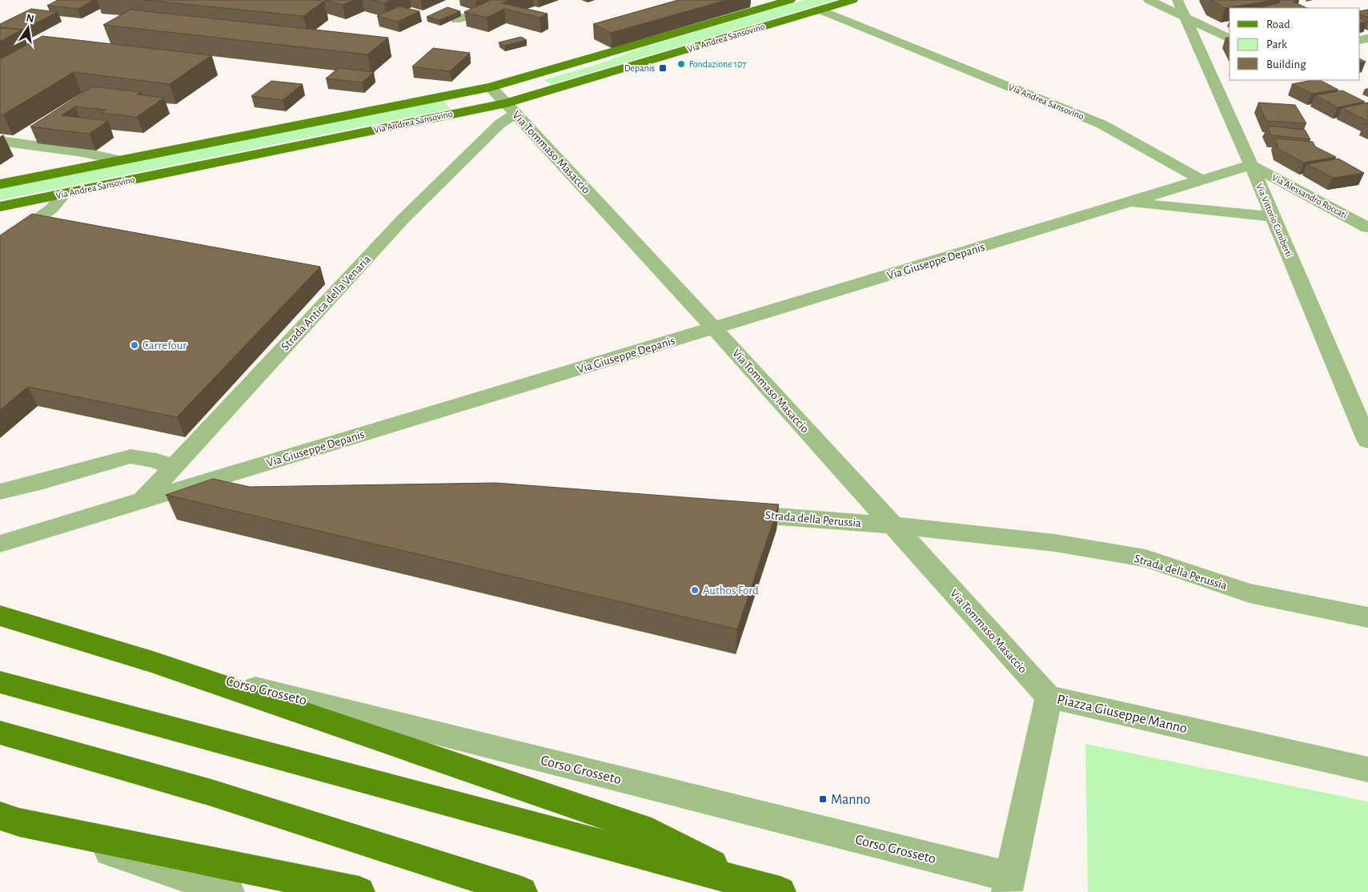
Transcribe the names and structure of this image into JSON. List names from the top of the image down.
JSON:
{
  "streets": {
    "main road": ["Via Andrea Sansovino", "Corso Grosseto"],
    "street": [
      "Via Tommaso Masaccio",
      "Via Alessandro Roccati",
      "Via Vittorio Cuniberti",
      "Via Giuseppe Depanis",
      "Strada Antica della Venaria",
      "Strada della Perussia",
      "Piazza Giuseppe Manno"
    ]
  },
  "crossings": [
    ["Via Andrea Sansovino", "Via Tommaso Masaccio"],
    ["Via Andrea Sansovino", "Via Giuseppe Depanis"],
    ["Via Andrea Sansovino", "Strada Antica della Venaria"],
    ["Via Tommaso Masaccio", "Via Giuseppe Depanis"],
    ["Via Tommaso Masaccio", "Strada Antica della Venaria"],
    ["Via Tommaso Masaccio", "Strada della Perussia"],
    ["Via Tommaso Masaccio", "Piazza Giuseppe Manno"],
    ["Via Alessandro Roccati", "Via Vittorio Cuniberti"],
    ["Via Alessandro Roccati", "Via Giuseppe Depanis"],
    ["Via Vittorio Cuniberti", "Via Giuseppe Depanis"],
    ["Via Giuseppe Depanis", "Strada Antica della Venaria"],
    ["Corso Grosseto", "Piazza Giuseppe Manno"]
  ],
  "places": {
    "other": ["Fondazione 107", "Carrefour", "Authos Ford"],
    "transit": ["Depanis", "Manno"]
  },
  "legend": ["Road", "Park", "Building"],
  "north": "top"
}
